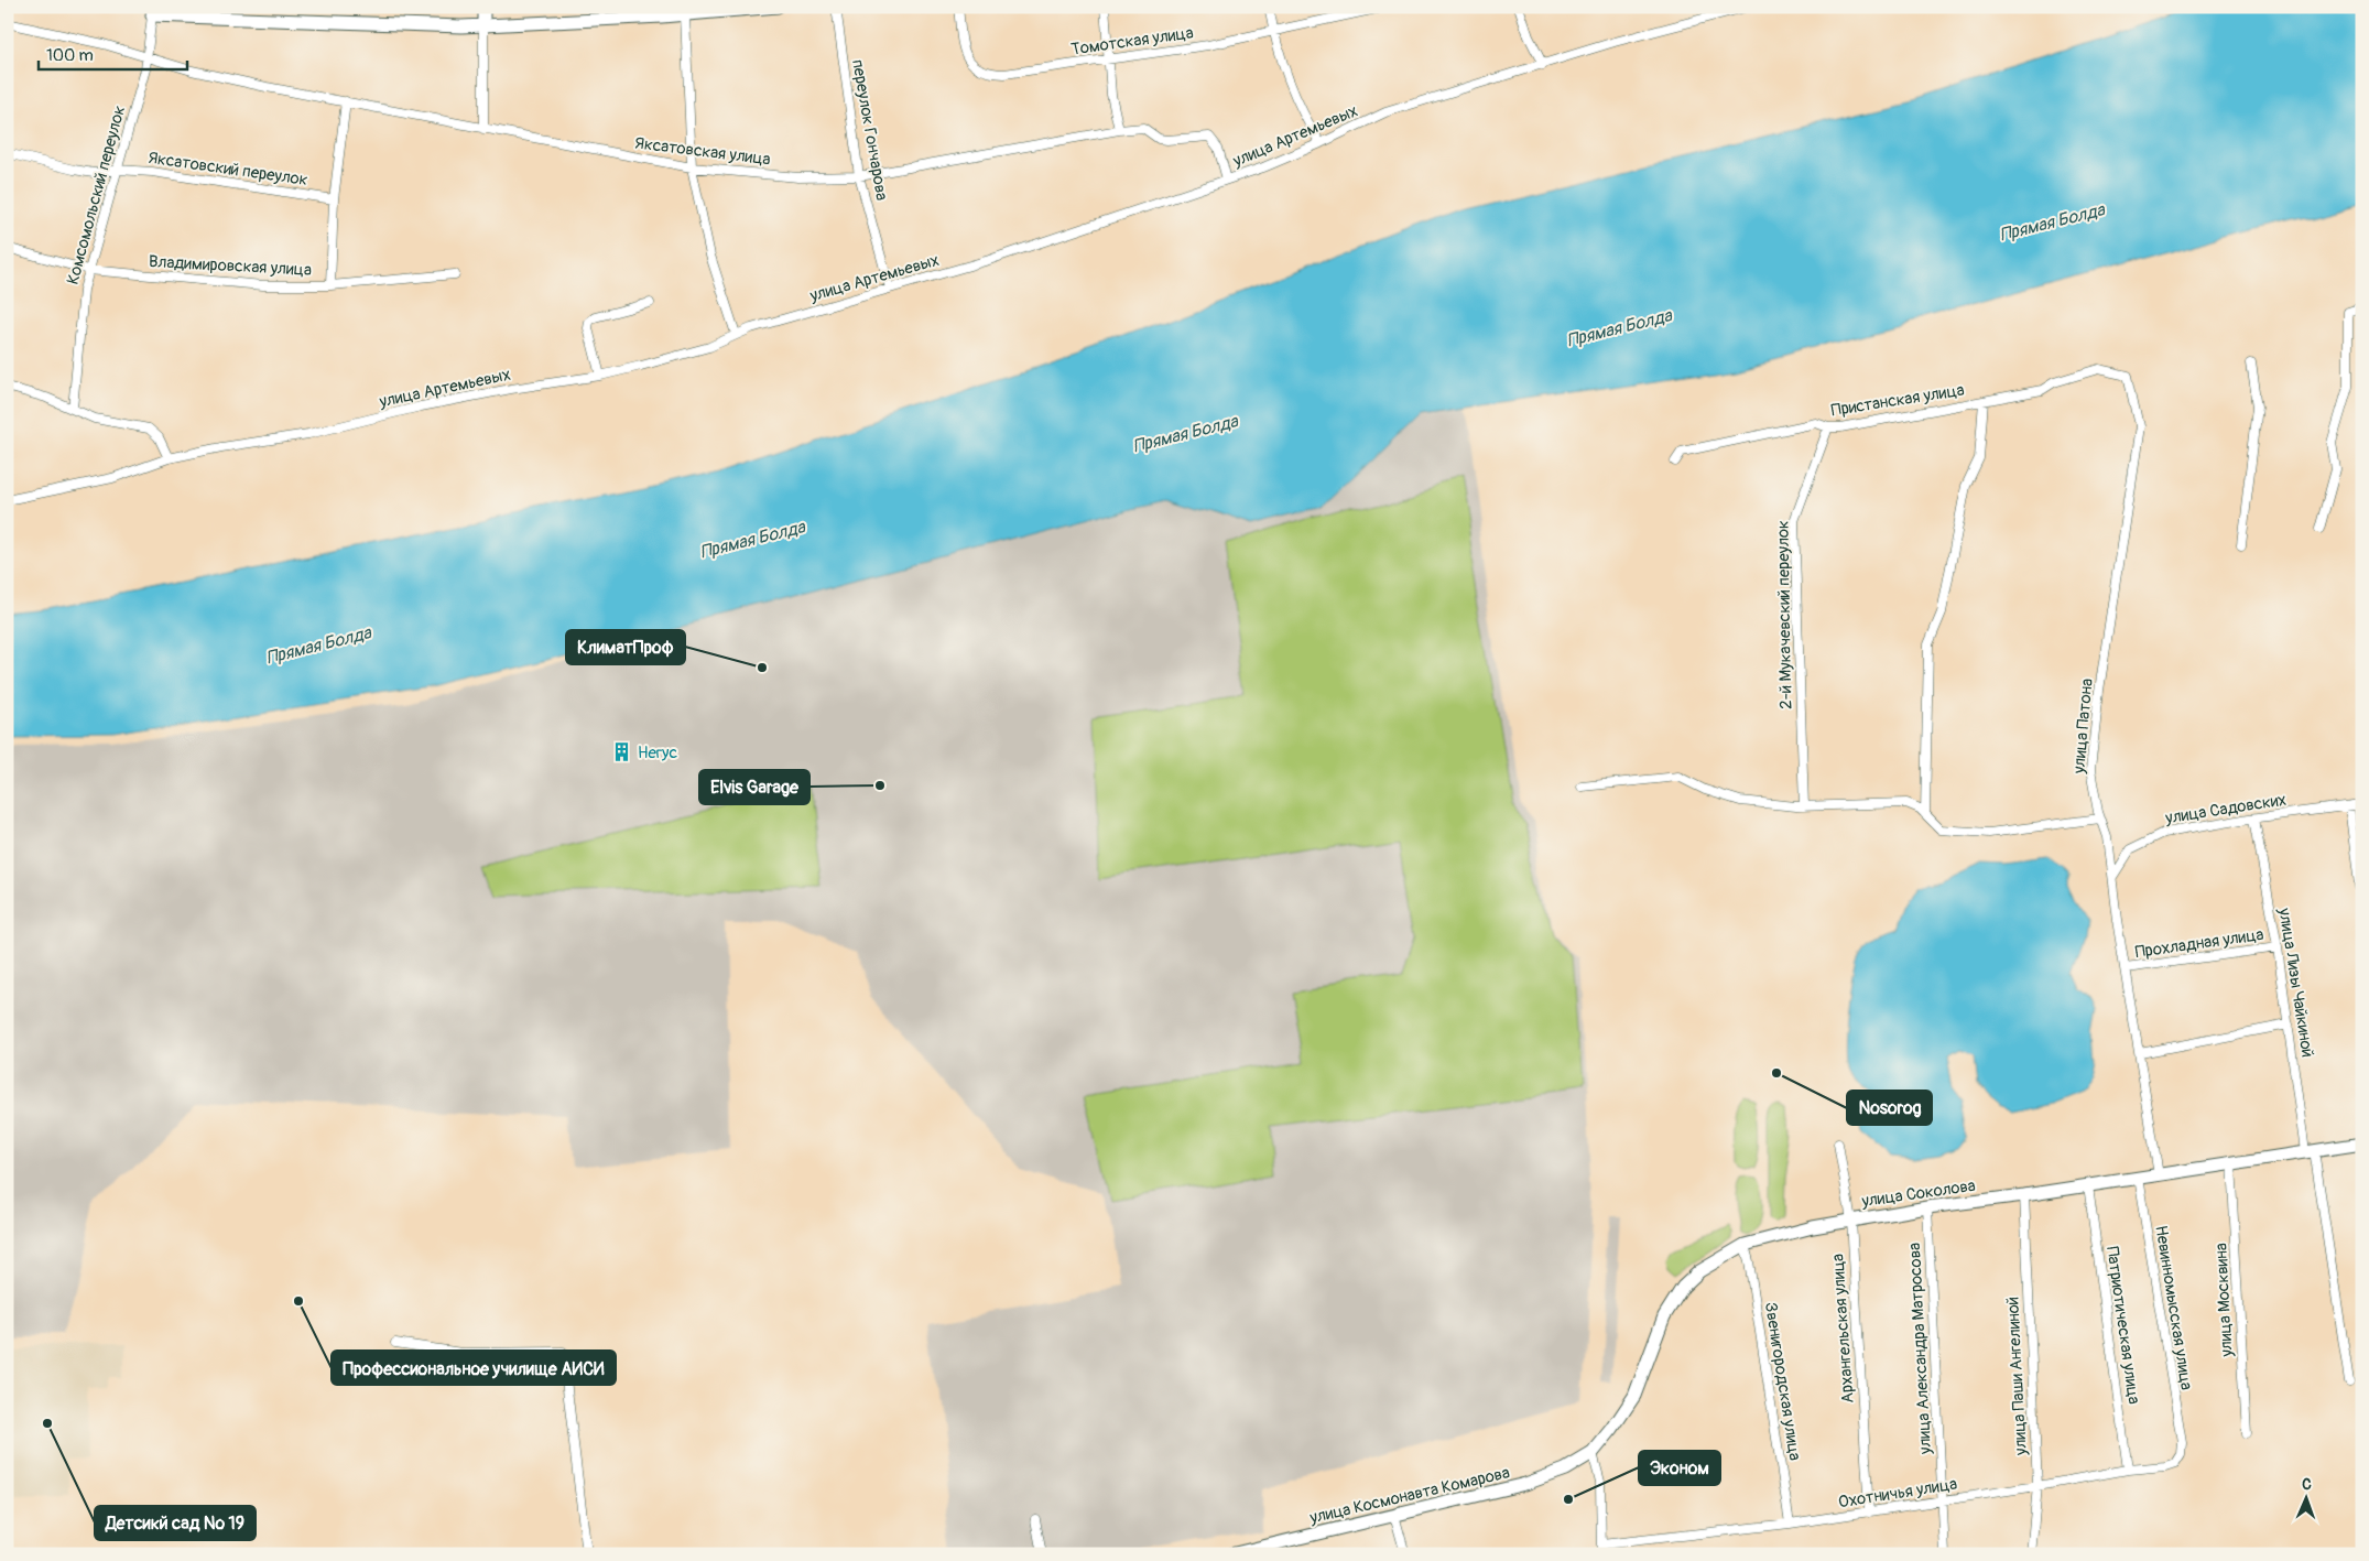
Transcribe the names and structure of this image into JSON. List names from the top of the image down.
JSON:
{
  "streets": {
    "main road": ["улица Соколова", "улица Космонавта Комарова"],
    "street": [
      "Томотская улица",
      "переулок Гончарова",
      "улица Артемьевых",
      "Яксатовская улица",
      "Яксатовский переулок",
      "Комсомольский переулок",
      "Владимировская улица",
      "Пристанская улица",
      "2-й Мукачевский переулок",
      "улица Патона",
      "улица Садовских",
      "Прохладная улица",
      "улица Лизы Чайкиной",
      "улица Москвина",
      "Невинномысская улица",
      "Патриотическая улица",
      "Архангельская улица",
      "улица Александра Матросова",
      "улица Паши Ангелиной",
      "Звенигородская улица",
      "Охотничья улица"
    ]
  },
  "crossings": [
    ["переулок Гончарова", "улица Артемьевых"],
    ["переулок Гончарова", "Яксатовская улица"],
    ["улица Артемьевых", "Яксатовская улица"],
    ["Яксатовская улица", "Комсомольский переулок"],
    ["Яксатовский переулок", "Комсомольский переулок"],
    ["Комсомольский переулок", "Владимировская улица"],
    ["Пристанская улица", "2-й Мукачевский переулок"],
    ["Пристанская улица", "улица Патона"],
    ["улица Патона", "улица Садовских"],
    ["улица Патона", "Прохладная улица"],
    ["улица Патона", "улица Соколова"],
    ["улица Садовских", "улица Лизы Чайкиной"],
    ["Прохладная улица", "улица Лизы Чайкиной"],
    ["улица Лизы Чайкиной", "улица Соколова"],
    ["улица Соколова", "улица Москвина"],
    ["улица Соколова", "Невинномысская улица"],
    ["улица Соколова", "Патриотическая улица"],
    ["улица Соколова", "Архангельская улица"],
    ["улица Соколова", "улица Александра Матросова"],
    ["улица Соколова", "улица Паши Ангелиной"],
    ["улица Соколова", "Звенигородская улица"],
    ["улица Соколова", "улица Космонавта Комарова"],
    ["Невинномысская улица", "Охотничья улица"],
    ["Патриотическая улица", "Охотничья улица"],
    ["Архангельская улица", "Охотничья улица"],
    ["улица Александра Матросова", "Охотничья улица"],
    ["улица Паши Ангелиной", "Охотничья улица"],
    ["Звенигородская улица", "Охотничья улица"]
  ],
  "water": ["Прямая Болда"],
  "places": {
    "other": [
      "КлиматПроф",
      "Elvis Garage",
      "Nosorog",
      "Профессиональное училище АИСИ",
      "Детсикй сад № 19",
      "Эконом"
    ],
    "building": ["Негус"]
  },
  "scale_bar": "100 m",
  "north": "top"
}
